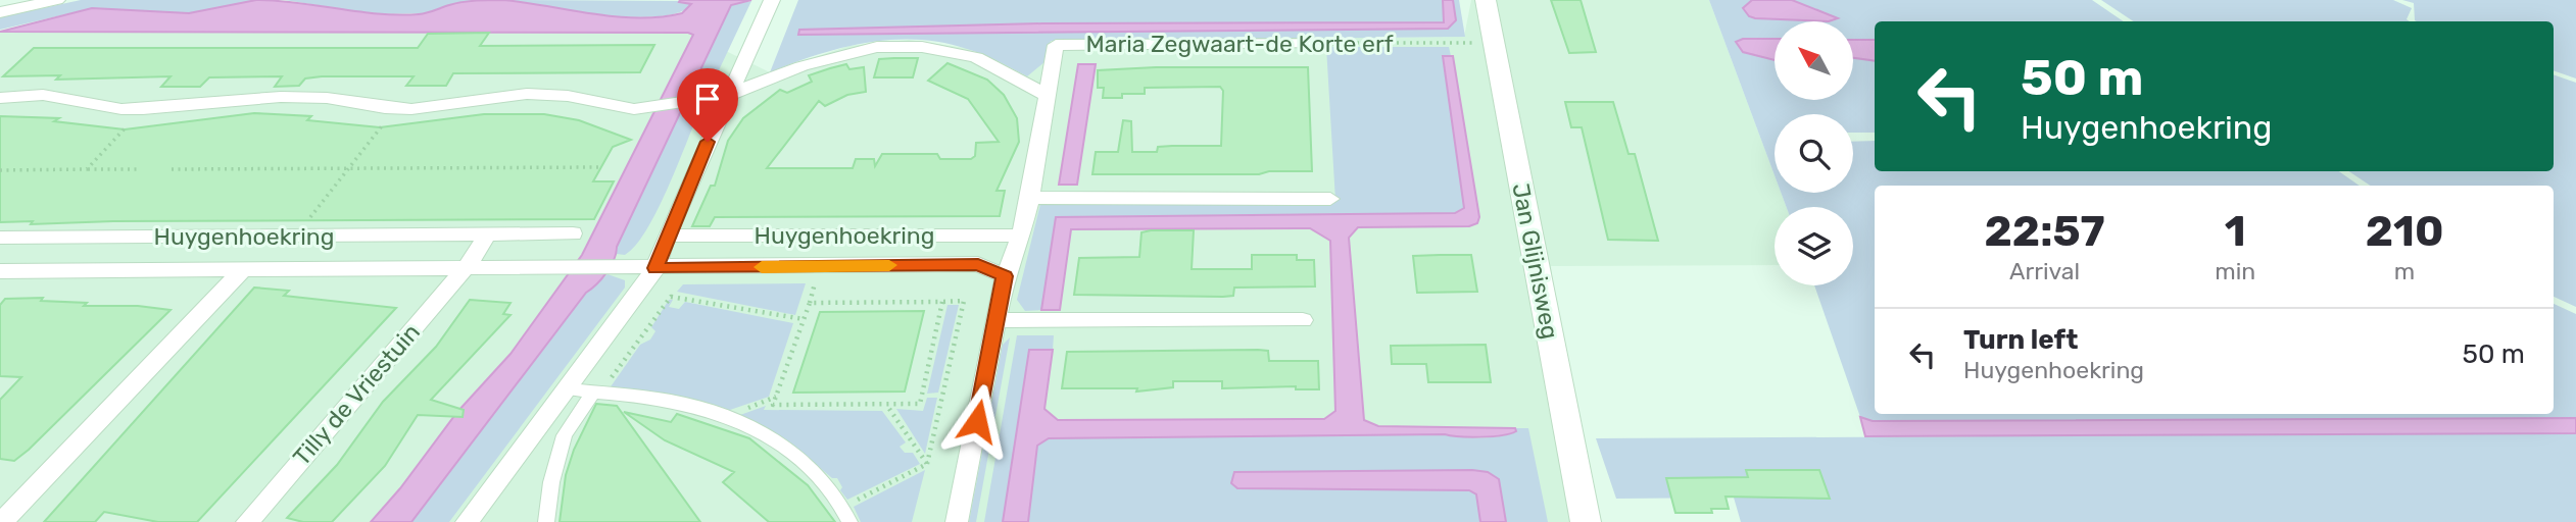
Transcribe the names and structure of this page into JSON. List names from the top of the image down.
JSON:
{
  "streets": {
    "street": [
      "Maria Zegwaart-de Korte erf",
      "Huygenhoekring",
      "Jan Glijnisweg",
      "Tilly de Vriestuin"
    ]
  },
  "crossings": [
    ["Huygenhoekring", "Tilly de Vriestuin"]
  ],
  "north": "top left",
  "page": {
    "turn": ["50 m", "Huygenhoekring"],
    "eta": [
      "22:57",
      "Arrival",
      "1",
      "min",
      "210",
      "m"
    ],
    "list": [
      {
        "name": "Turn left",
        "note": "Huygenhoekring",
        "value": "50 m"
      }
    ]
  }
}
